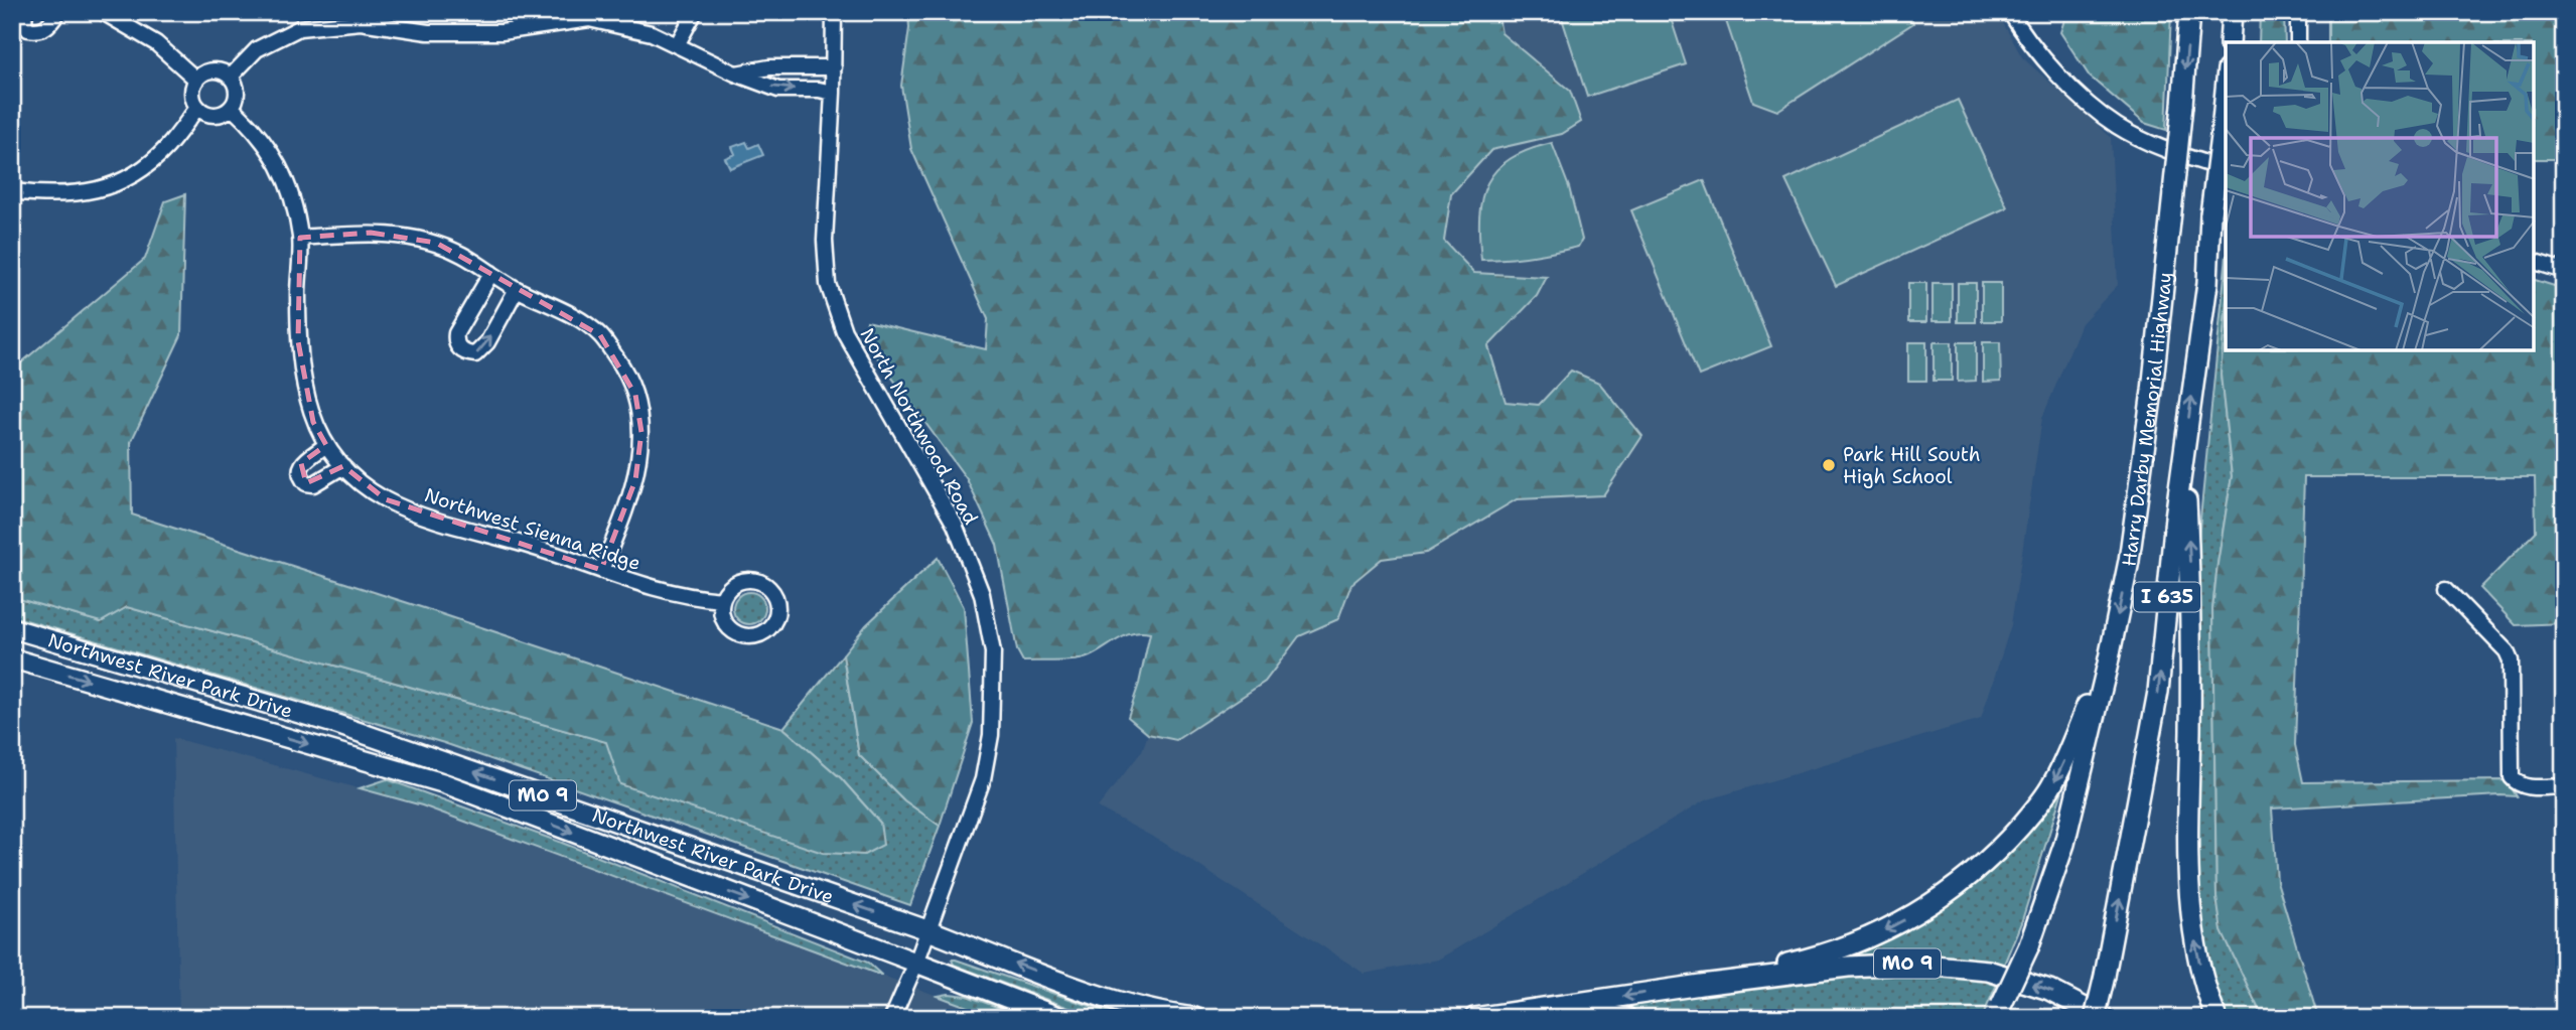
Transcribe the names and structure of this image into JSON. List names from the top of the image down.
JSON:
{
  "streets": {
    "highway": [
      "Harry Darby Memorial Highway",
      "I 635",
      "Northwest River Park Drive",
      "MO 9"
    ],
    "street": ["North Northwood Road", "Northwest Sienna Ridge"]
  },
  "crossings": [
    ["North Northwood Road", "Northwest River Park Drive"]
  ],
  "places": ["Park Hill South High School"]
}
